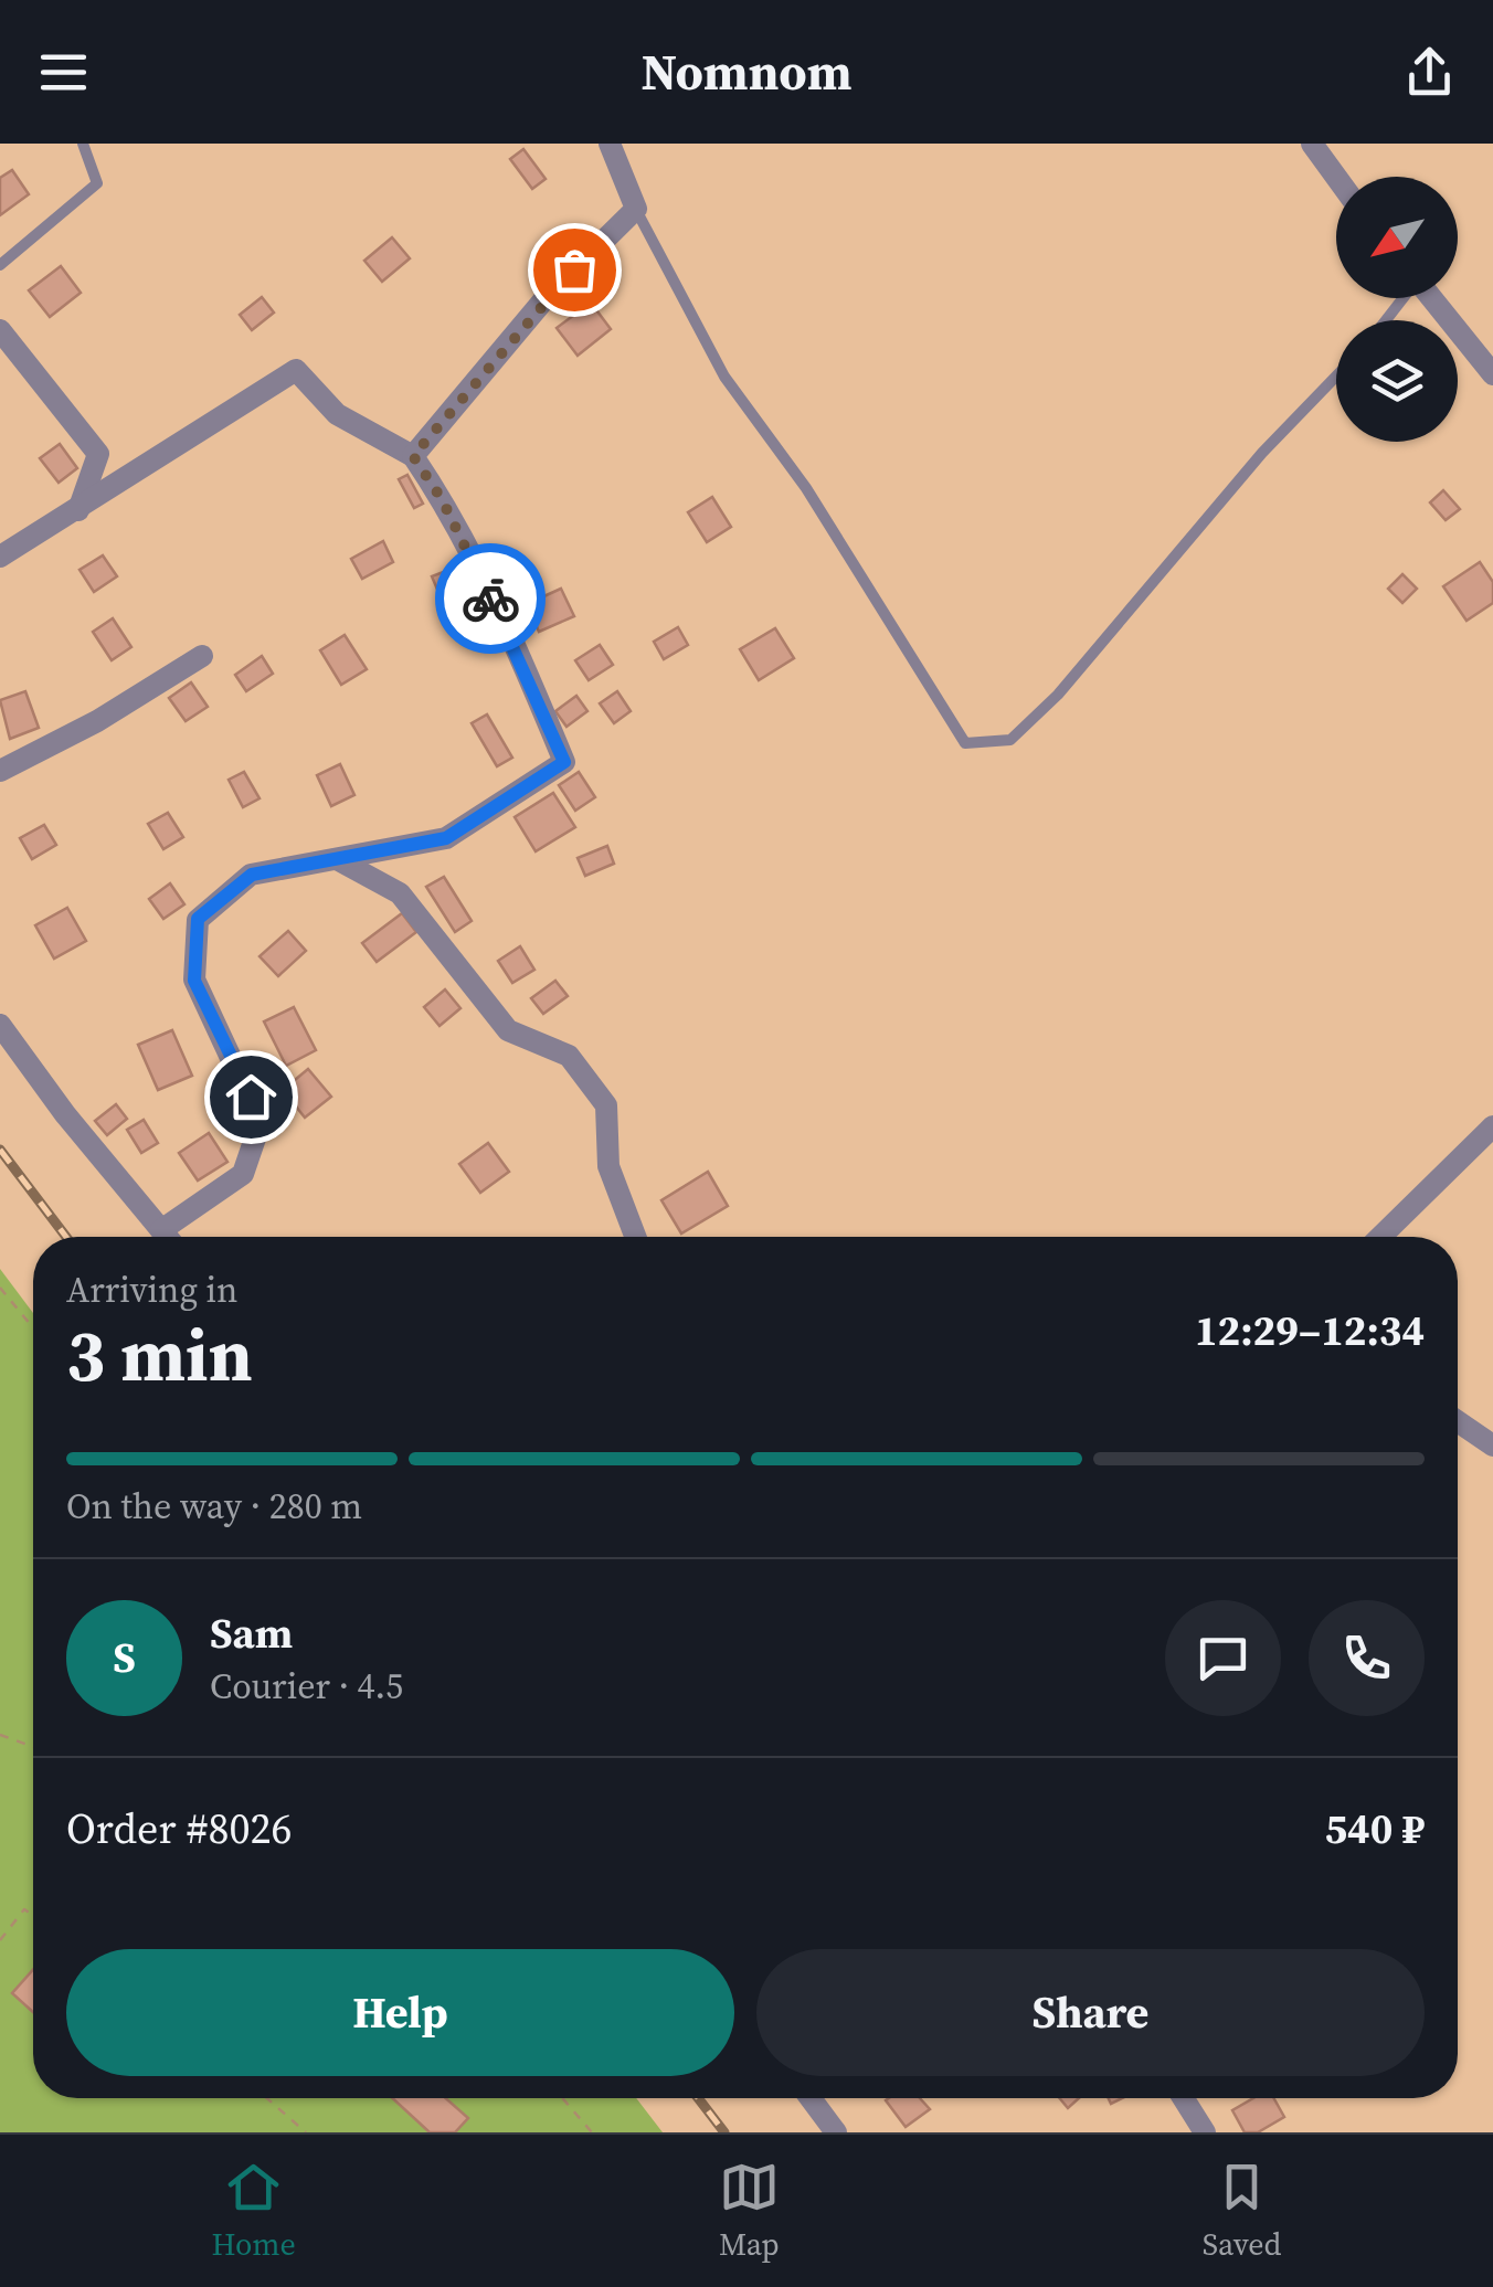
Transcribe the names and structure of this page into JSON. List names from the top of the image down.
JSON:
{
  "north": "bottom left",
  "page": {
    "header": "Nomnom",
    "heading": ["3 min", "Arriving in", "12:29–12:34"],
    "panel": [
      "Sam",
      "Courier · 4.5",
      "Order #8026",
      "540 ₽"
    ],
    "bar": "On the way · 280 m",
    "round": "S",
    "buttons": ["Help", "Share"],
    "tabs": ["Home", "Map", "Saved"]
  }
}
